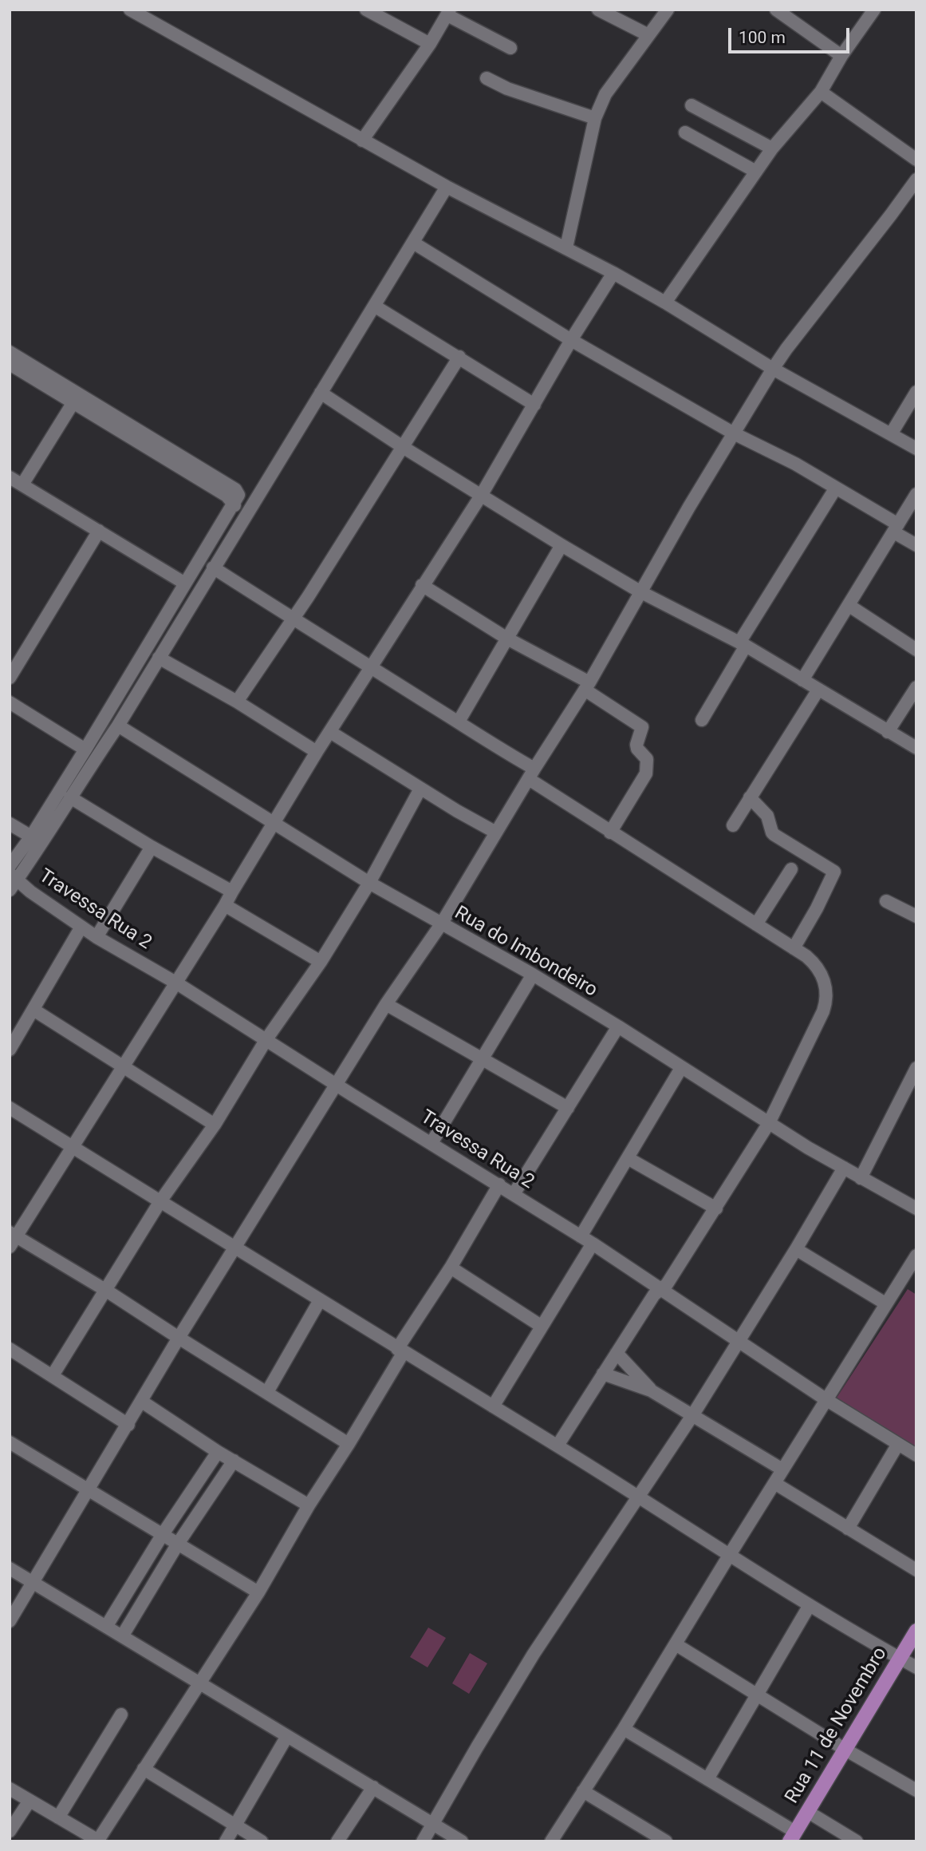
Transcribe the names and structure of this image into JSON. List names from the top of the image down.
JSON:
{
  "streets": {
    "main road": ["Rua 11 de Novembro"],
    "street": ["Travessa Rua 2", "Rua do Imbondeiro"]
  },
  "scale_bar": "100 m"
}
